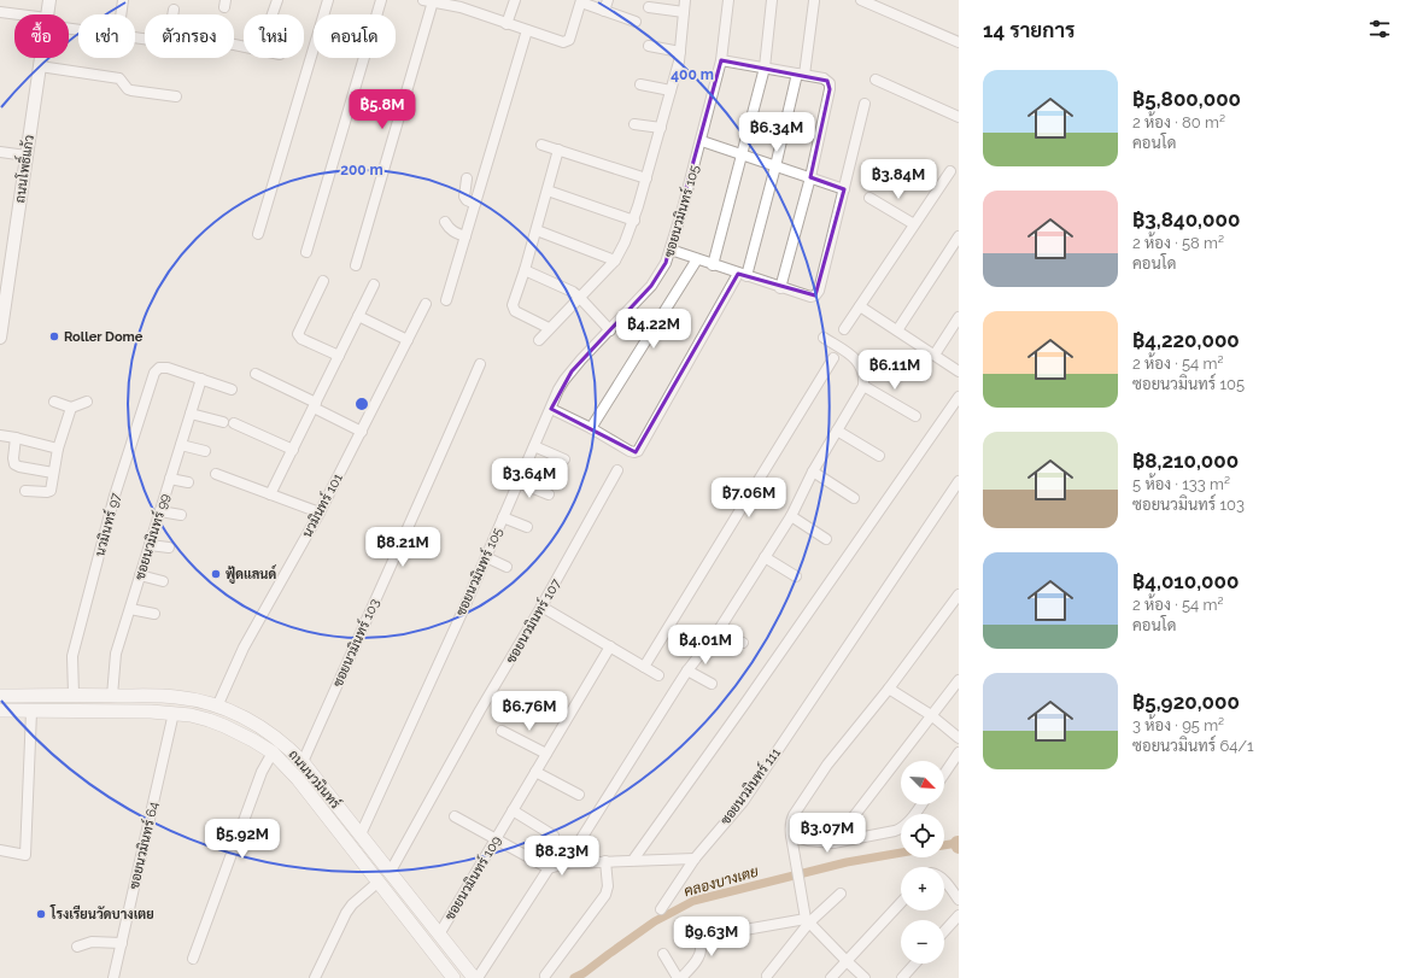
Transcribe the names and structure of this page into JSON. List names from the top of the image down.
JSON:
{
  "streets": {
    "main road": ["ถนนนวมินทร์"],
    "street": [
      "ถนนโพธิ์แก้ว",
      "ซอยนวมินทร์ 105",
      "นวมินทร์ 101",
      "นวมินทร์ 97",
      "ซอยนวมินทร์ 99",
      "ซอยนวมินทร์ 107",
      "ซอยนวมินทร์ 103",
      "ซอยนวมินทร์ 111",
      "ซอยนวมินทร์ 64",
      "ซอยนวมินทร์ 109"
    ]
  },
  "crossings": [
    ["ซอยนวมินทร์ 105", "ถนนนวมินทร์"],
    ["นวมินทร์ 101", "ถนนนวมินทร์"],
    ["นวมินทร์ 97", "ซอยนวมินทร์ 99"],
    ["นวมินทร์ 97", "ถนนนวมินทร์"],
    ["ซอยนวมินทร์ 99", "ถนนนวมินทร์"],
    ["ซอยนวมินทร์ 107", "ถนนนวมินทร์"],
    ["ซอยนวมินทร์ 103", "ถนนนวมินทร์"],
    ["ถนนนวมินทร์", "ซอยนวมินทร์ 64"],
    ["ถนนนวมินทร์", "ซอยนวมินทร์ 109"]
  ],
  "water": ["คลองบางเตย"],
  "places": ["Roller Dome", "ฟู้ดแลนด์", "โรงเรียนวัดบางเตย"],
  "north": "bottom right",
  "page": {
    "heading": "14 รายการ",
    "chip": [
      "ซื้อ",
      "เช่า",
      "ตัวกรอง",
      "ใหม่",
      "คอนโด"
    ],
    "list": [
      {
        "name": "฿5,800,000",
        "note": "2 ห้อง · 80 m² · คอนโด"
      },
      {
        "name": "฿3,840,000",
        "note": "2 ห้อง · 58 m² · คอนโด"
      },
      {
        "name": "฿4,220,000",
        "note": "2 ห้อง · 54 m² · ซอยนวมินทร์ 105"
      },
      {
        "name": "฿8,210,000",
        "note": "5 ห้อง · 133 m² · ซอยนวมินทร์ 103"
      },
      {
        "name": "฿4,010,000",
        "note": "2 ห้อง · 54 m² · คอนโด"
      },
      {
        "name": "฿5,920,000",
        "note": "3 ห้อง · 95 m² · ซอยนวมินทร์ 64/1"
      }
    ],
    "price": [
      "฿5.8M",
      "฿6.34M",
      "฿3.84M",
      "฿4.22M",
      "฿6.11M",
      "฿3.64M",
      "฿7.06M",
      "฿8.21M",
      "฿4.01M",
      "฿6.76M",
      "฿3.07M",
      "฿5.92M",
      "฿8.23M",
      "฿9.63M"
    ],
    "map_buttons": ["+", "−"]
  },
  "rings": ["400 m", "200 m"]
}
